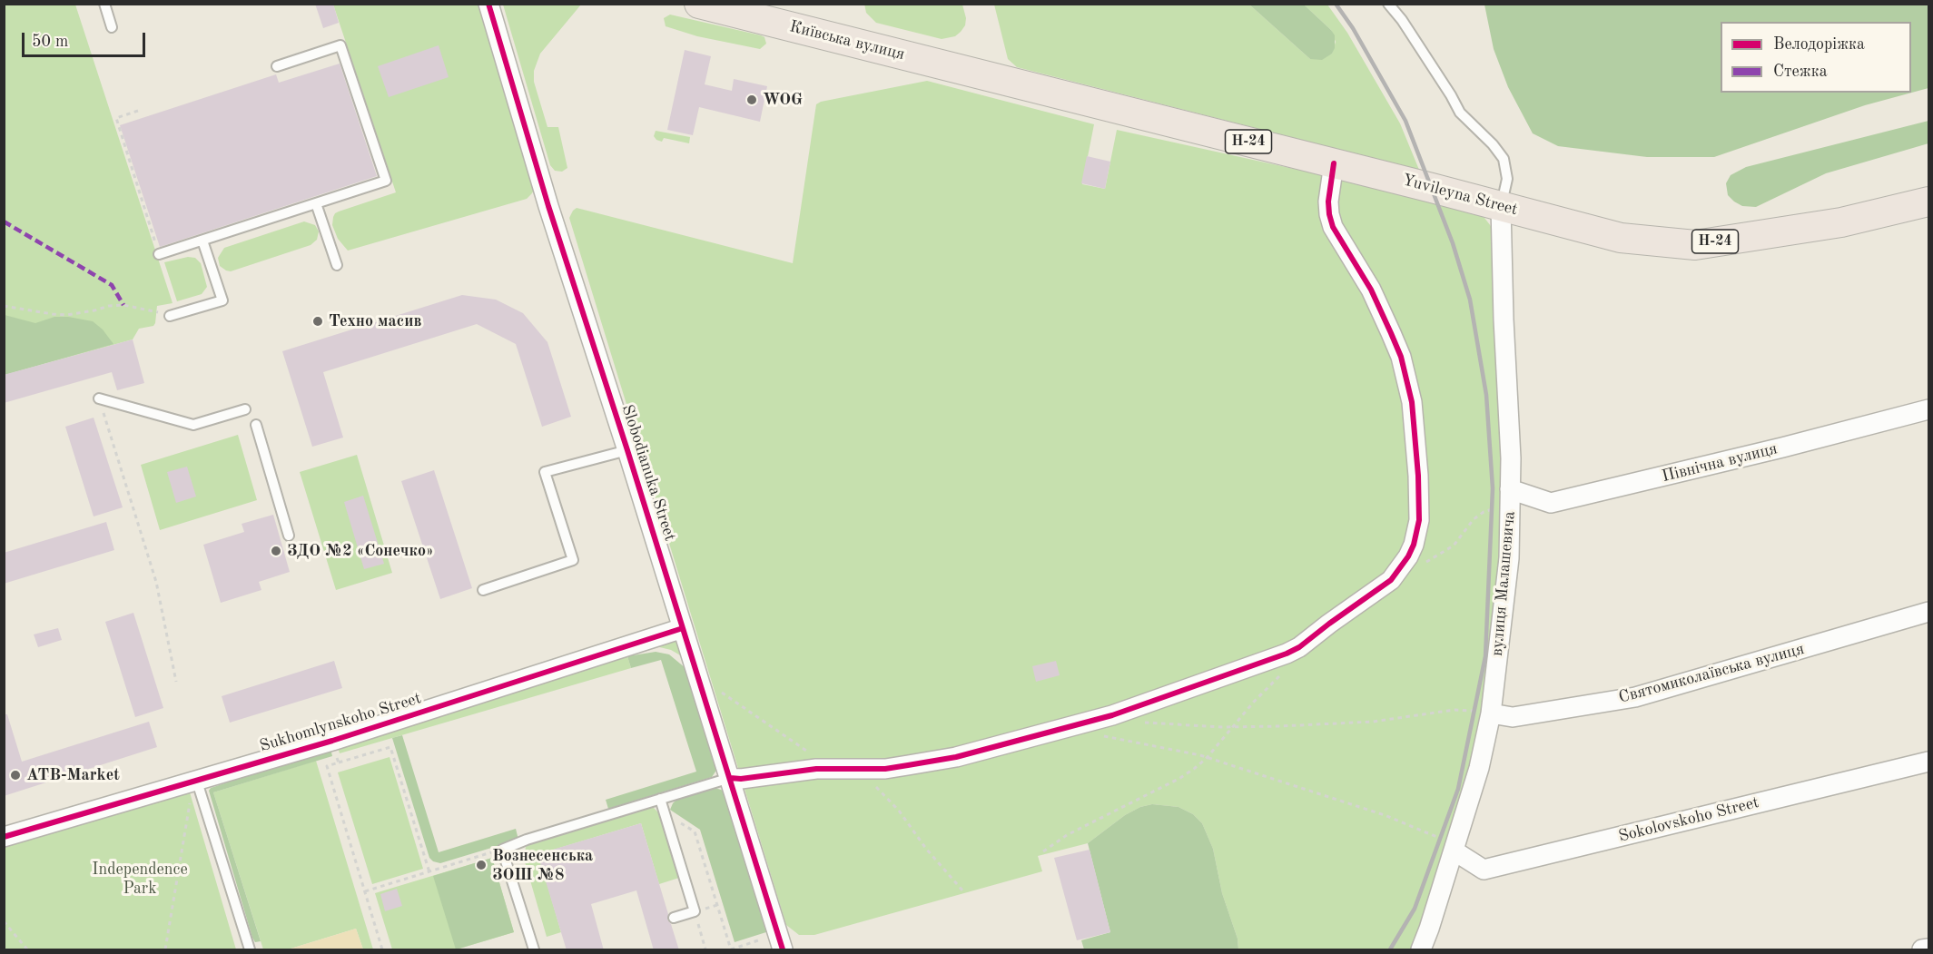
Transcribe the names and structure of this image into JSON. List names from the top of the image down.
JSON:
{
  "streets": {
    "main road": ["Київська вулиця", "Н-24", "Yuvileyna Street"],
    "street": [
      "Північна вулиця",
      "Slobodianuka Street",
      "вулиця Малашевича",
      "Святомиколаївська вулиця",
      "Sukhomlynskoho Street",
      "Sokolovskoho Street"
    ]
  },
  "crossings": [
    ["Київська вулиця", "Yuvileyna Street"],
    ["Yuvileyna Street", "вулиця Малашевича"],
    ["Північна вулиця", "вулиця Малашевича"],
    ["Slobodianuka Street", "Sukhomlynskoho Street"],
    ["вулиця Малашевича", "Святомиколаївська вулиця"],
    ["вулиця Малашевича", "Sokolovskoho Street"]
  ],
  "parks": ["Independence Park"],
  "places": [
    "WOG",
    "Техно масив",
    "ЗДО №2 «Сонечко»",
    "ATB-Market",
    "Вознесенська ЗОШ №8"
  ],
  "legend": ["Велодоріжка", "Стежка"],
  "scale_bar": "50 m"
}
